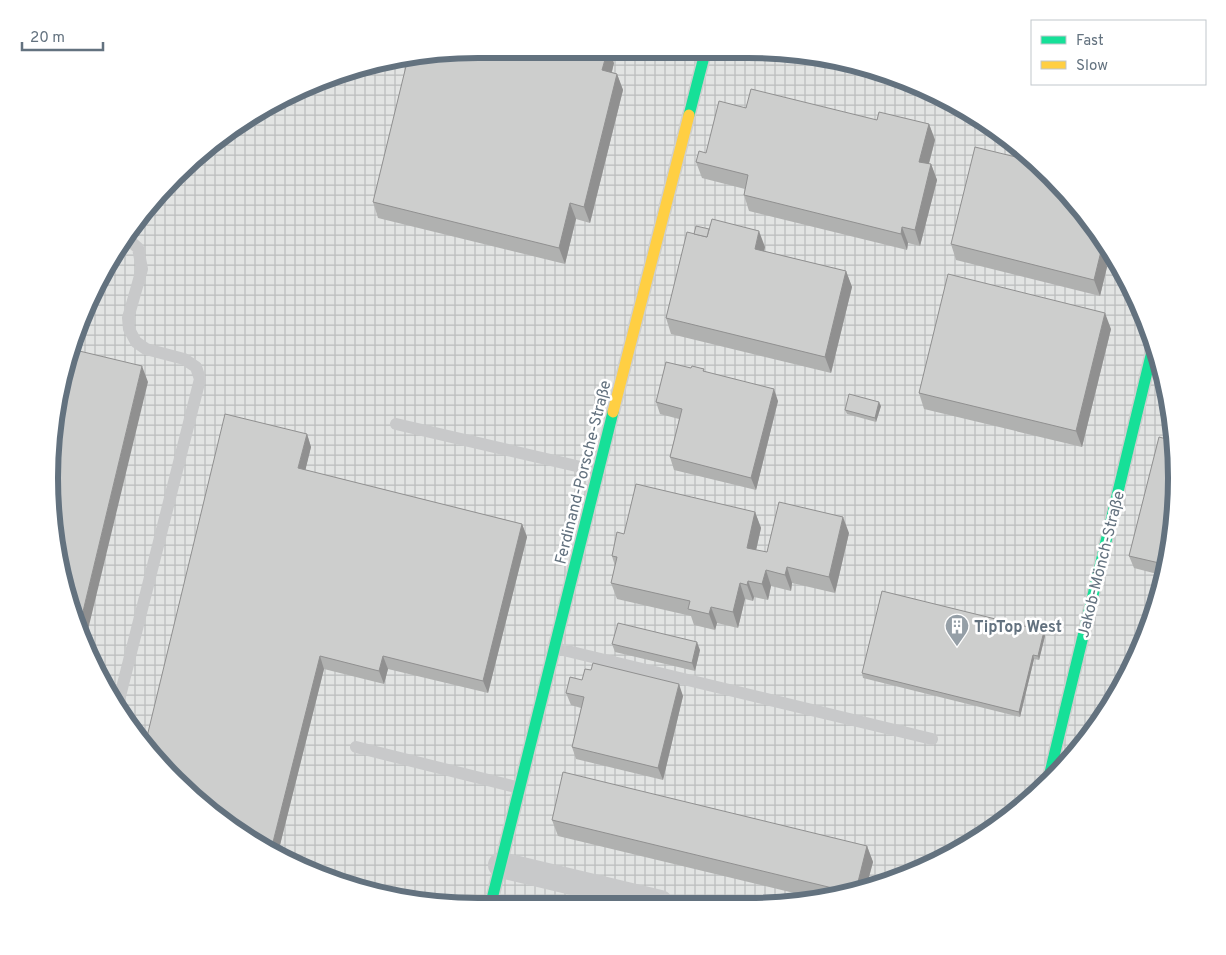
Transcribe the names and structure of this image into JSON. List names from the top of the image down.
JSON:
{
  "streets": {
    "street": ["Ferdinand-Porsche-Straße", "Jakob-Mönch-Straße"]
  },
  "places": {
    "building": ["TipTop West"]
  },
  "legend": ["Fast", "Slow"],
  "scale_bar": "20 m"
}
